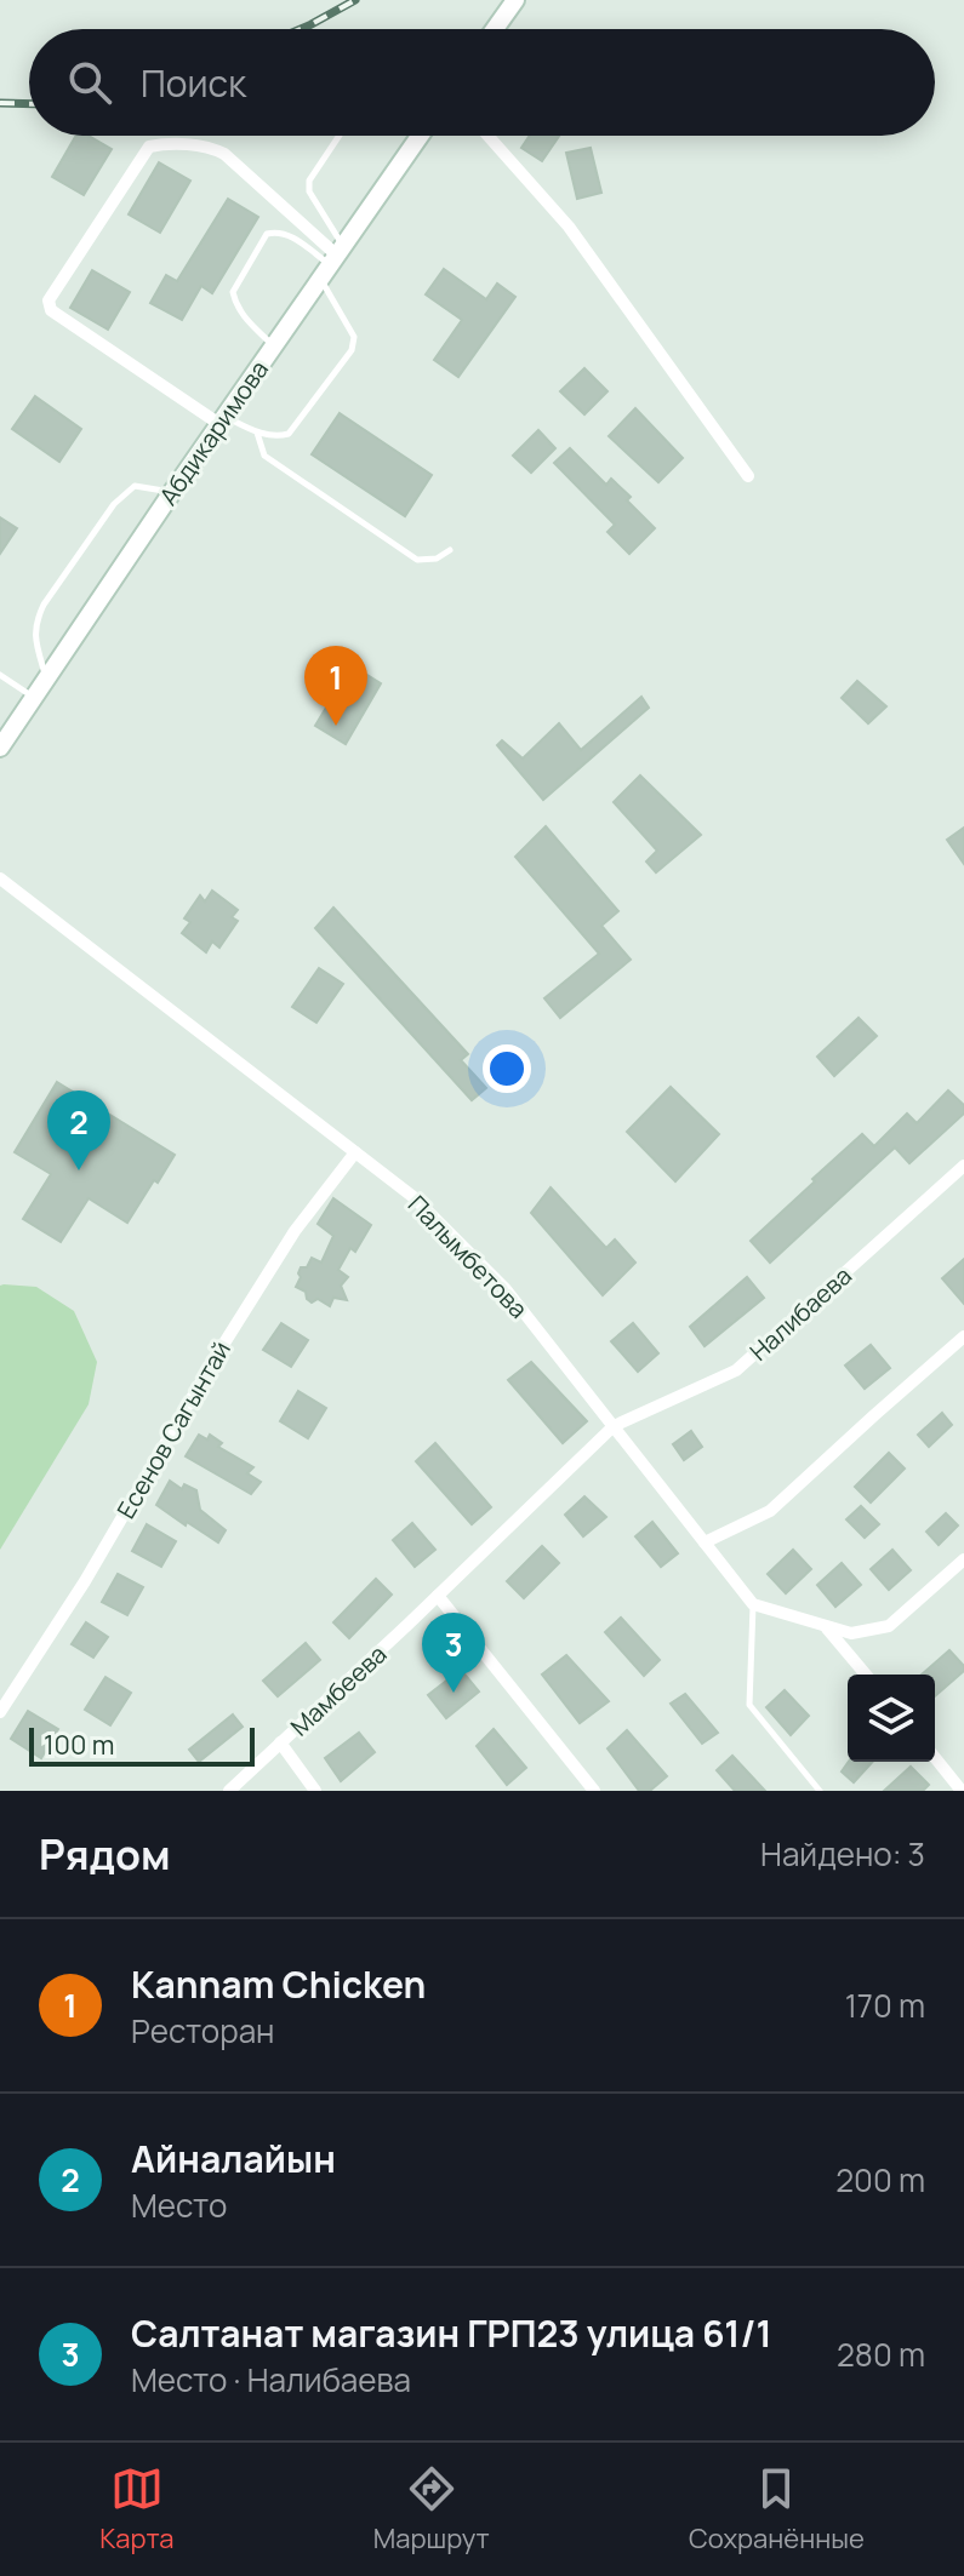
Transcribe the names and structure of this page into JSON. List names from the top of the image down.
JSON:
{
  "streets": {
    "main road": ["Абдикаримова"],
    "street": [
      "Палымбетова",
      "Налибаева",
      "Есенов Сагынтай",
      "Мамбеева"
    ]
  },
  "crossings": [
    ["Палымбетова", "Налибаева"],
    ["Палымбетова", "Есенов Сагынтай"],
    ["Палымбетова", "Мамбеева"],
    ["Налибаева", "Мамбеева"]
  ],
  "scale_bar": "100 m",
  "page": {
    "search": "Поиск",
    "pins": ["1", "2", "3"],
    "scale": "100 m",
    "heading": ["Рядом", "Найдено: 3"],
    "list": [
      {
        "mark": "1",
        "name": "Kannam Chicken",
        "note": "Ресторан",
        "value": "170 m"
      },
      {
        "mark": "2",
        "name": "Айналайын",
        "note": "Место",
        "value": "200 m"
      },
      {
        "mark": "3",
        "name": "Салтанат магазин ГРП23 улица 61/1",
        "note": "Место · Налибаева",
        "value": "280 m"
      }
    ],
    "nav": ["Карта", "Маршрут", "Сохранённые"]
  }
}
